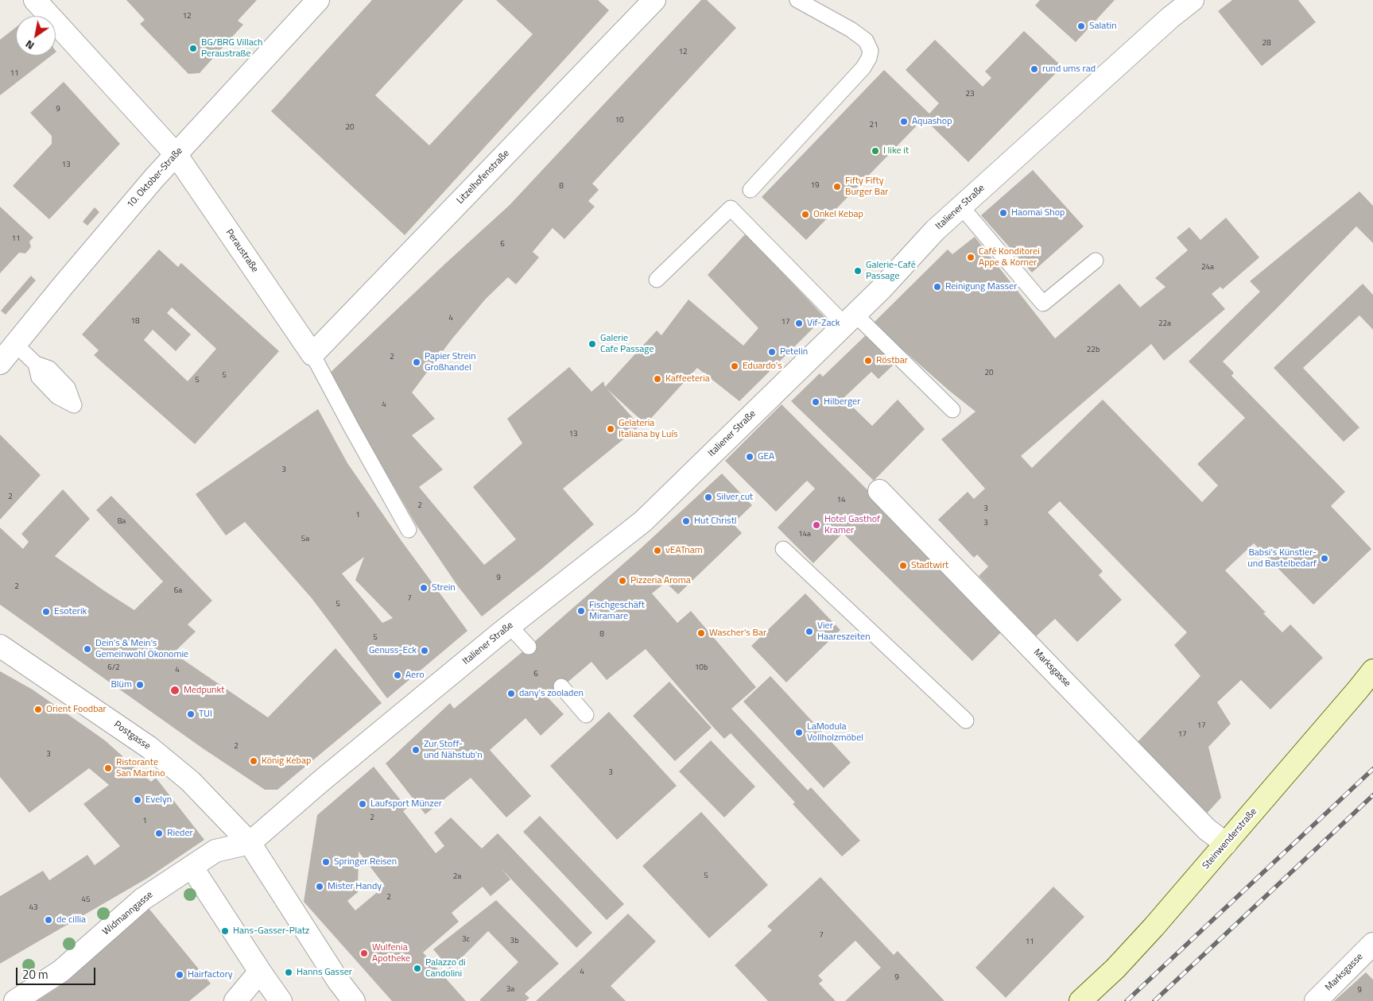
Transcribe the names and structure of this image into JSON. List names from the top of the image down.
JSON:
{
  "streets": {
    "main road": ["Steinwenderstraße"],
    "street": [
      "Litzelhofenstraße",
      "10. Oktober-Straße",
      "Italiener Straße",
      "Peraustraße",
      "Marksgasse",
      "Postgasse",
      "Widmanngasse"
    ]
  },
  "crossings": [
    ["Litzelhofenstraße", "Peraustraße"],
    ["10. Oktober-Straße", "Peraustraße"],
    ["Italiener Straße", "Postgasse"],
    ["Italiener Straße", "Widmanngasse"],
    ["Marksgasse", "Steinwenderstraße"],
    ["Postgasse", "Widmanngasse"]
  ],
  "places": [
    "Salatin",
    "BG/BRG Villach Peraustraße",
    "rund ums rad",
    "Aquashop",
    "I like it",
    "Fifty Fifty Burger Bar",
    "Haomai Shop",
    "Onkel Kebap",
    "Café Konditorei Appe & Korner",
    "Galerie-Café Passage",
    "Reinigung Masser",
    "Vif-Zack",
    "Galerie Cafe Passage",
    "Petelin",
    "Röstbar",
    "Papier Strein Großhandel",
    "Eduardo's",
    "Kaffeeteria",
    "Hilberger",
    "Gelateria Italiana by Luís",
    "GEA",
    "Silver cut",
    "Hut Christl",
    "Hotel Gasthof Kramer",
    "vEATnam",
    "Babsi's Künstler- und Bastelbedarf",
    "Stadtwirt",
    "Pizzeria Aroma",
    "Strein",
    "Fischgeschäft Miramare",
    "Esoterik",
    "Vier Haareszeiten",
    "Wascher's Bar",
    "Dein‘s & Mein‘s Gemeinwohl Ökonomie",
    "Genuss-Eck",
    "Aero",
    "Blüm",
    "Medpunkt",
    "dany's zooladen",
    "Orient Foodbar",
    "TUI",
    "LaModula Vollholzmöbel",
    "Zur Stoff- und Nähstub'n",
    "König Kebap",
    "Ristorante San Martino",
    "Evelyn",
    "Laufsport Münzer",
    "Rieder",
    "Springer Reisen",
    "Mister Handy",
    "de cillia",
    "Hans-Gasser-Platz",
    "Wulfenia Apotheke",
    "Palazzo di Candolini",
    "Hanns Gasser",
    "Hairfactory"
  ],
  "house_numbers": [
    "12",
    "28",
    "12",
    "11",
    "23",
    "9",
    "10",
    "21",
    "20",
    "13",
    "19",
    "8",
    "11",
    "6",
    "24a",
    "4",
    "18",
    "17",
    "22a",
    "22b",
    "2",
    "20",
    "5",
    "5",
    "4",
    "13",
    "3",
    "2",
    "14",
    "2",
    "3",
    "1",
    "8a",
    "3",
    "14a",
    "5a",
    "9",
    "2",
    "6a",
    "7",
    "5",
    "8",
    "5",
    "6/2",
    "10b",
    "4",
    "6",
    "17",
    "17",
    "2",
    "3",
    "3",
    "2",
    "1",
    "5",
    "2a",
    "2",
    "45",
    "43",
    "7",
    "3c",
    "3b",
    "11",
    "4",
    "9",
    "3a",
    "9"
  ],
  "scale_bar": "20 m",
  "north": "bottom left"
}
